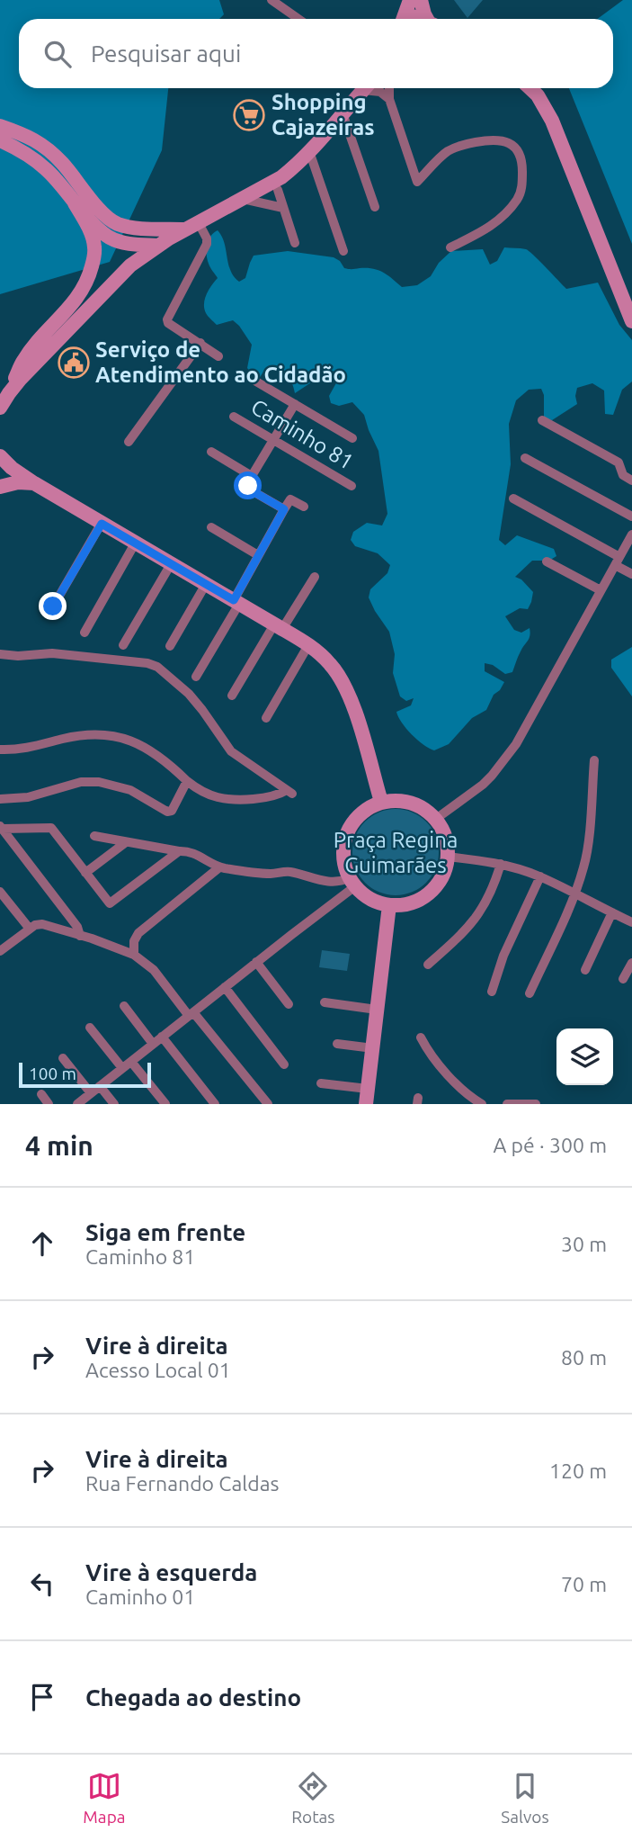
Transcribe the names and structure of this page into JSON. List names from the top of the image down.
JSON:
{
  "streets": {
    "street": ["Caminho 81"]
  },
  "parks": ["Praça Regina Guimarães"],
  "places": {
    "supermarket": ["Shopping Cajazeiras"],
    "public building": ["Serviço de Atendimento ao Cidadão"]
  },
  "scale_bar": "100 m",
  "page": {
    "search": "Pesquisar aqui",
    "scale": "100 m",
    "heading": ["4 min", "A pé · 300 m"],
    "list": [
      ["Siga em frente", "Caminho 81", "30 m"],
      ["Vire à direita", "Acesso Local 01", "80 m"],
      ["Vire à direita", "Rua Fernando Caldas", "120 m"],
      ["Vire à esquerda", "Caminho 01", "70 m"],
      "Chegada ao destino"
    ],
    "nav": ["Mapa", "Rotas", "Salvos"]
  }
}
